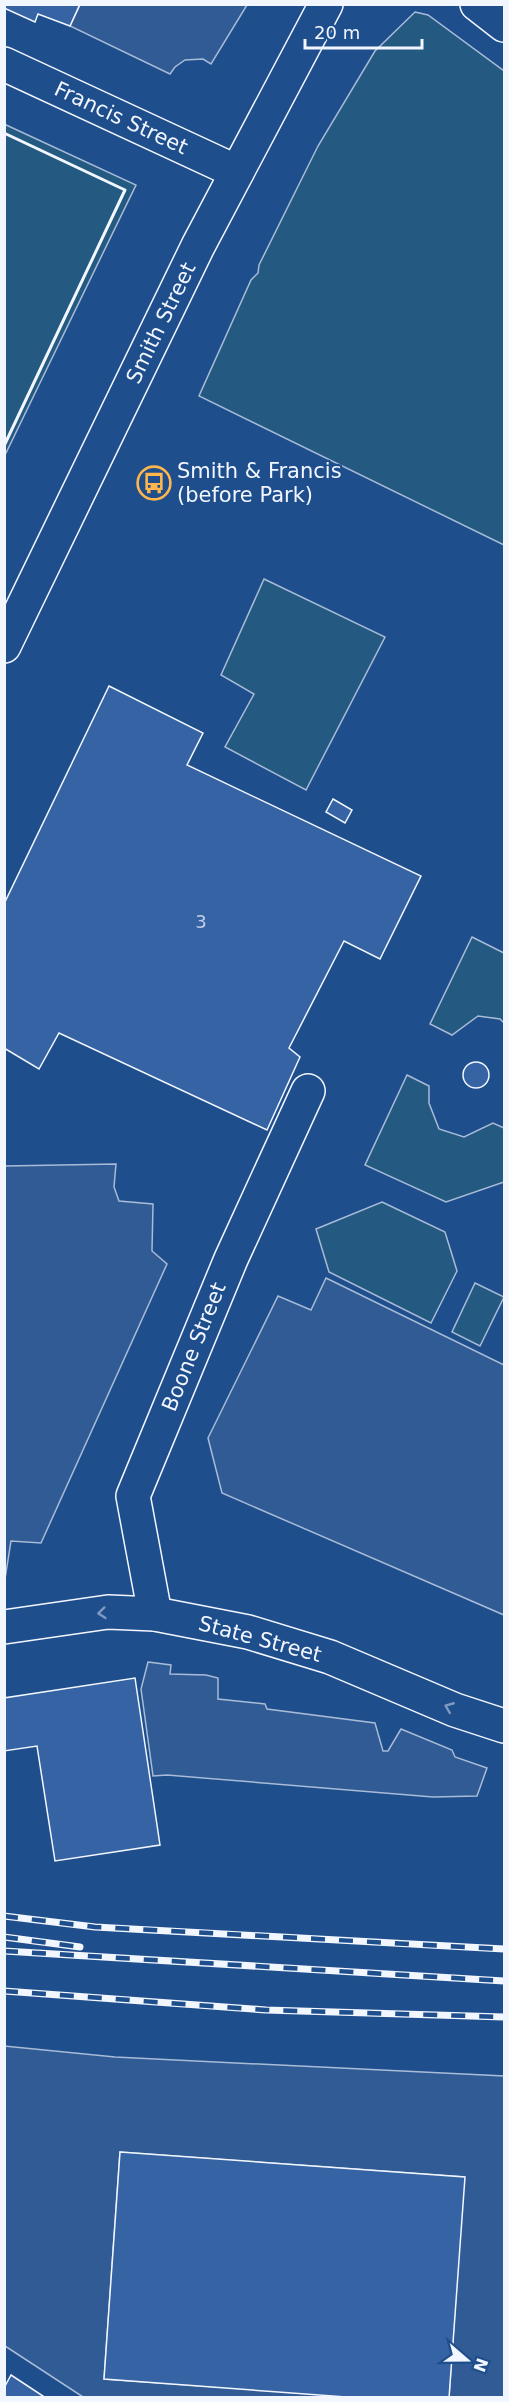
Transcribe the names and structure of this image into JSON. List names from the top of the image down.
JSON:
{
  "streets": {
    "street": [
      "Francis Street",
      "Smith Street",
      "Boone Street",
      "State Street"
    ]
  },
  "crossings": [
    ["Francis Street", "Smith Street"],
    ["Boone Street", "State Street"]
  ],
  "one_way": ["State Street"],
  "places": {
    "bus stop": ["Smith & Francis (before Park)"]
  },
  "house_numbers": ["3"],
  "scale_bar": "20 m",
  "north": "right"
}
